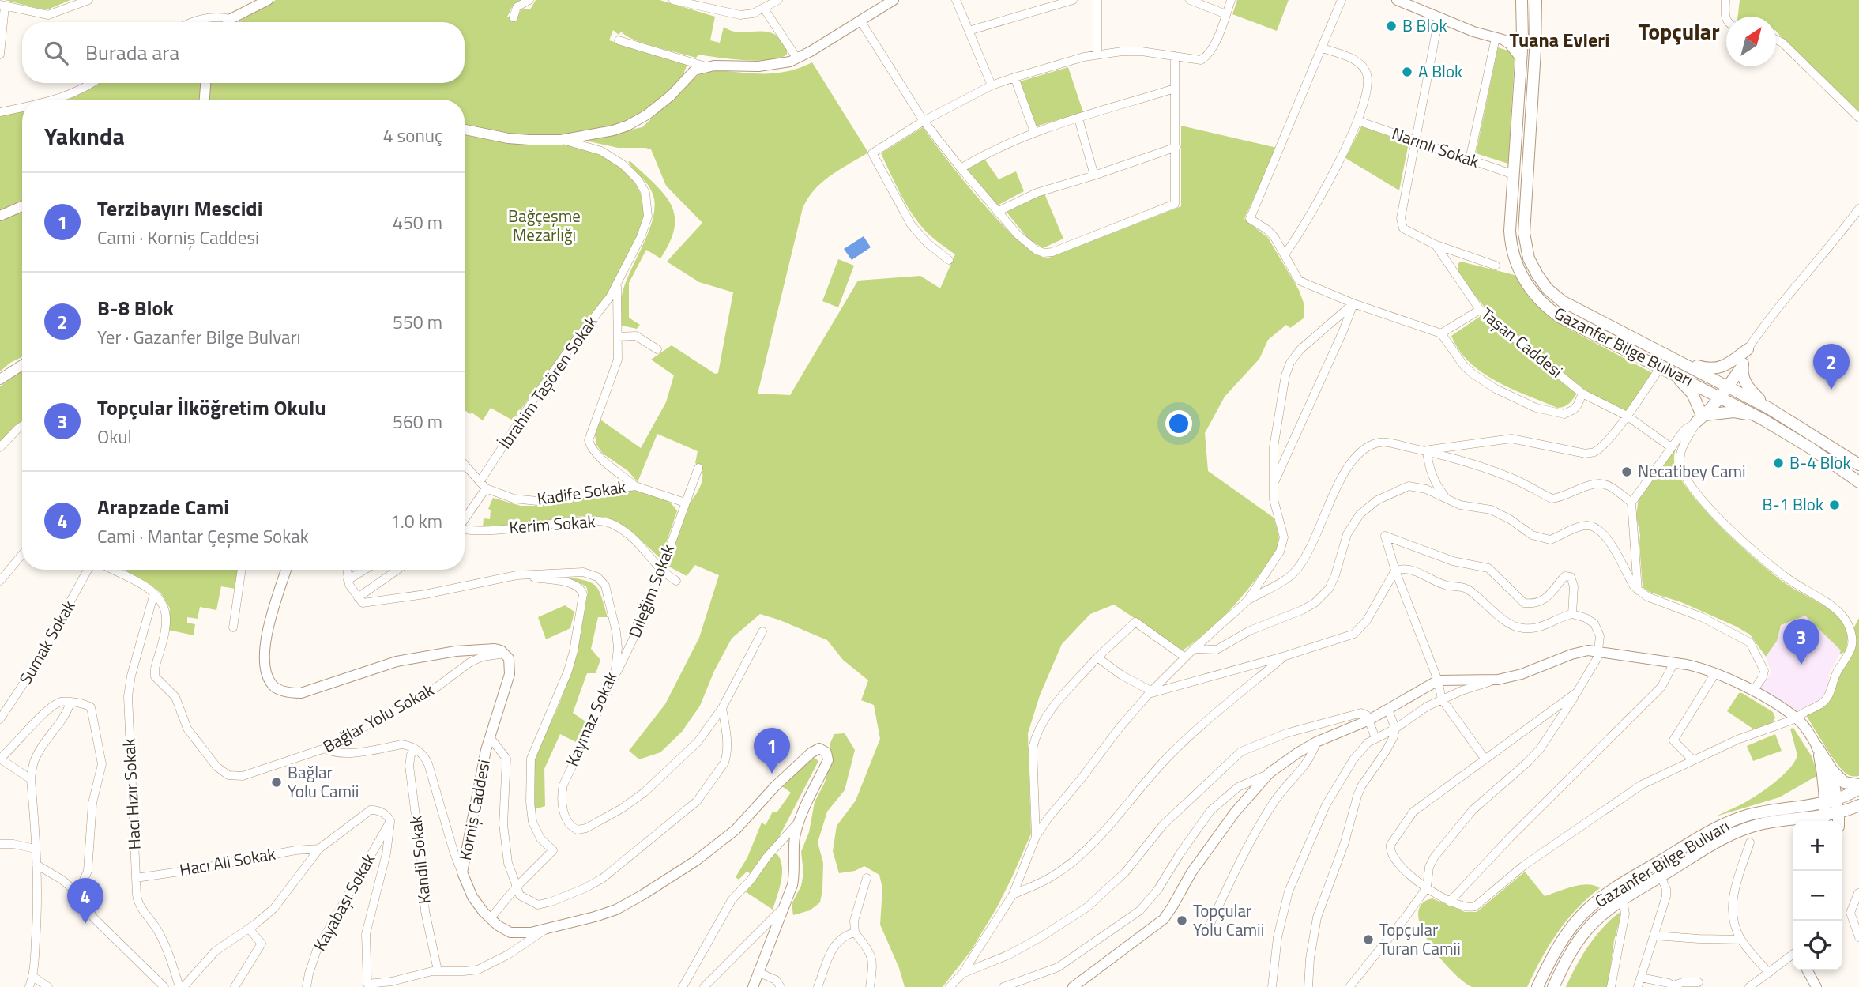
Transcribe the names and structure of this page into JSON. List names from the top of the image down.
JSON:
{
  "streets": {
    "main road": ["Gazanfer Bilge Bulvarı", "Korniş Caddesi"],
    "street": [
      "Narınlı Sokak",
      "Taşan Caddesi",
      "İbrahim Taşören Sokak",
      "Kadife Sokak",
      "Kerim Sokak",
      "Dileğim Sokak",
      "Sumak Sokak",
      "Bağlar Yolu Sokak",
      "Kaymaz Sokak",
      "Hacı Hızır Sokak",
      "Kandil Sokak",
      "Hacı Ali Sokak",
      "Kayabaşı Sokak"
    ]
  },
  "crossings": [
    ["Narınlı Sokak", "Taşan Caddesi"],
    ["Narınlı Sokak", "Gazanfer Bilge Bulvarı"],
    ["İbrahim Taşören Sokak", "Kadife Sokak"],
    ["Kadife Sokak", "Dileğim Sokak"],
    ["Kerim Sokak", "Dileğim Sokak"],
    ["Dileğim Sokak", "Kaymaz Sokak"],
    ["Bağlar Yolu Sokak", "Hacı Hızır Sokak"],
    ["Bağlar Yolu Sokak", "Korniş Caddesi"],
    ["Hacı Hızır Sokak", "Hacı Ali Sokak"]
  ],
  "districts": ["Topçular", "Tuana Evleri"],
  "parks": ["Bağçeşme Mezarlığı"],
  "places": [
    "B Blok",
    "A Blok",
    "B-4 Blok",
    "Necatibey Cami",
    "B-1 Blok",
    "Bağlar Yolu Camii",
    "Topçular Yolu Camii",
    "Topçular Turan Camii"
  ],
  "north": "top right",
  "page": {
    "search": "Burada ara",
    "heading": ["Yakında", "4 sonuç"],
    "list": [
      {
        "mark": "1",
        "name": "Terzibayırı Mescidi",
        "note": "Cami · Korniş Caddesi",
        "value": "450 m"
      },
      {
        "mark": "2",
        "name": "B-8 Blok",
        "note": "Yer · Gazanfer Bilge Bulvarı",
        "value": "550 m"
      },
      {
        "mark": "3",
        "name": "Topçular İlköğretim Okulu",
        "note": "Okul",
        "value": "560 m"
      },
      {
        "mark": "4",
        "name": "Arapzade Cami",
        "note": "Cami · Mantar Çeşme Sokak",
        "value": "1.0 km"
      }
    ],
    "pins": [
      "2",
      "3",
      "1",
      "4"
    ],
    "map_buttons": ["+", "−"]
  }
}
